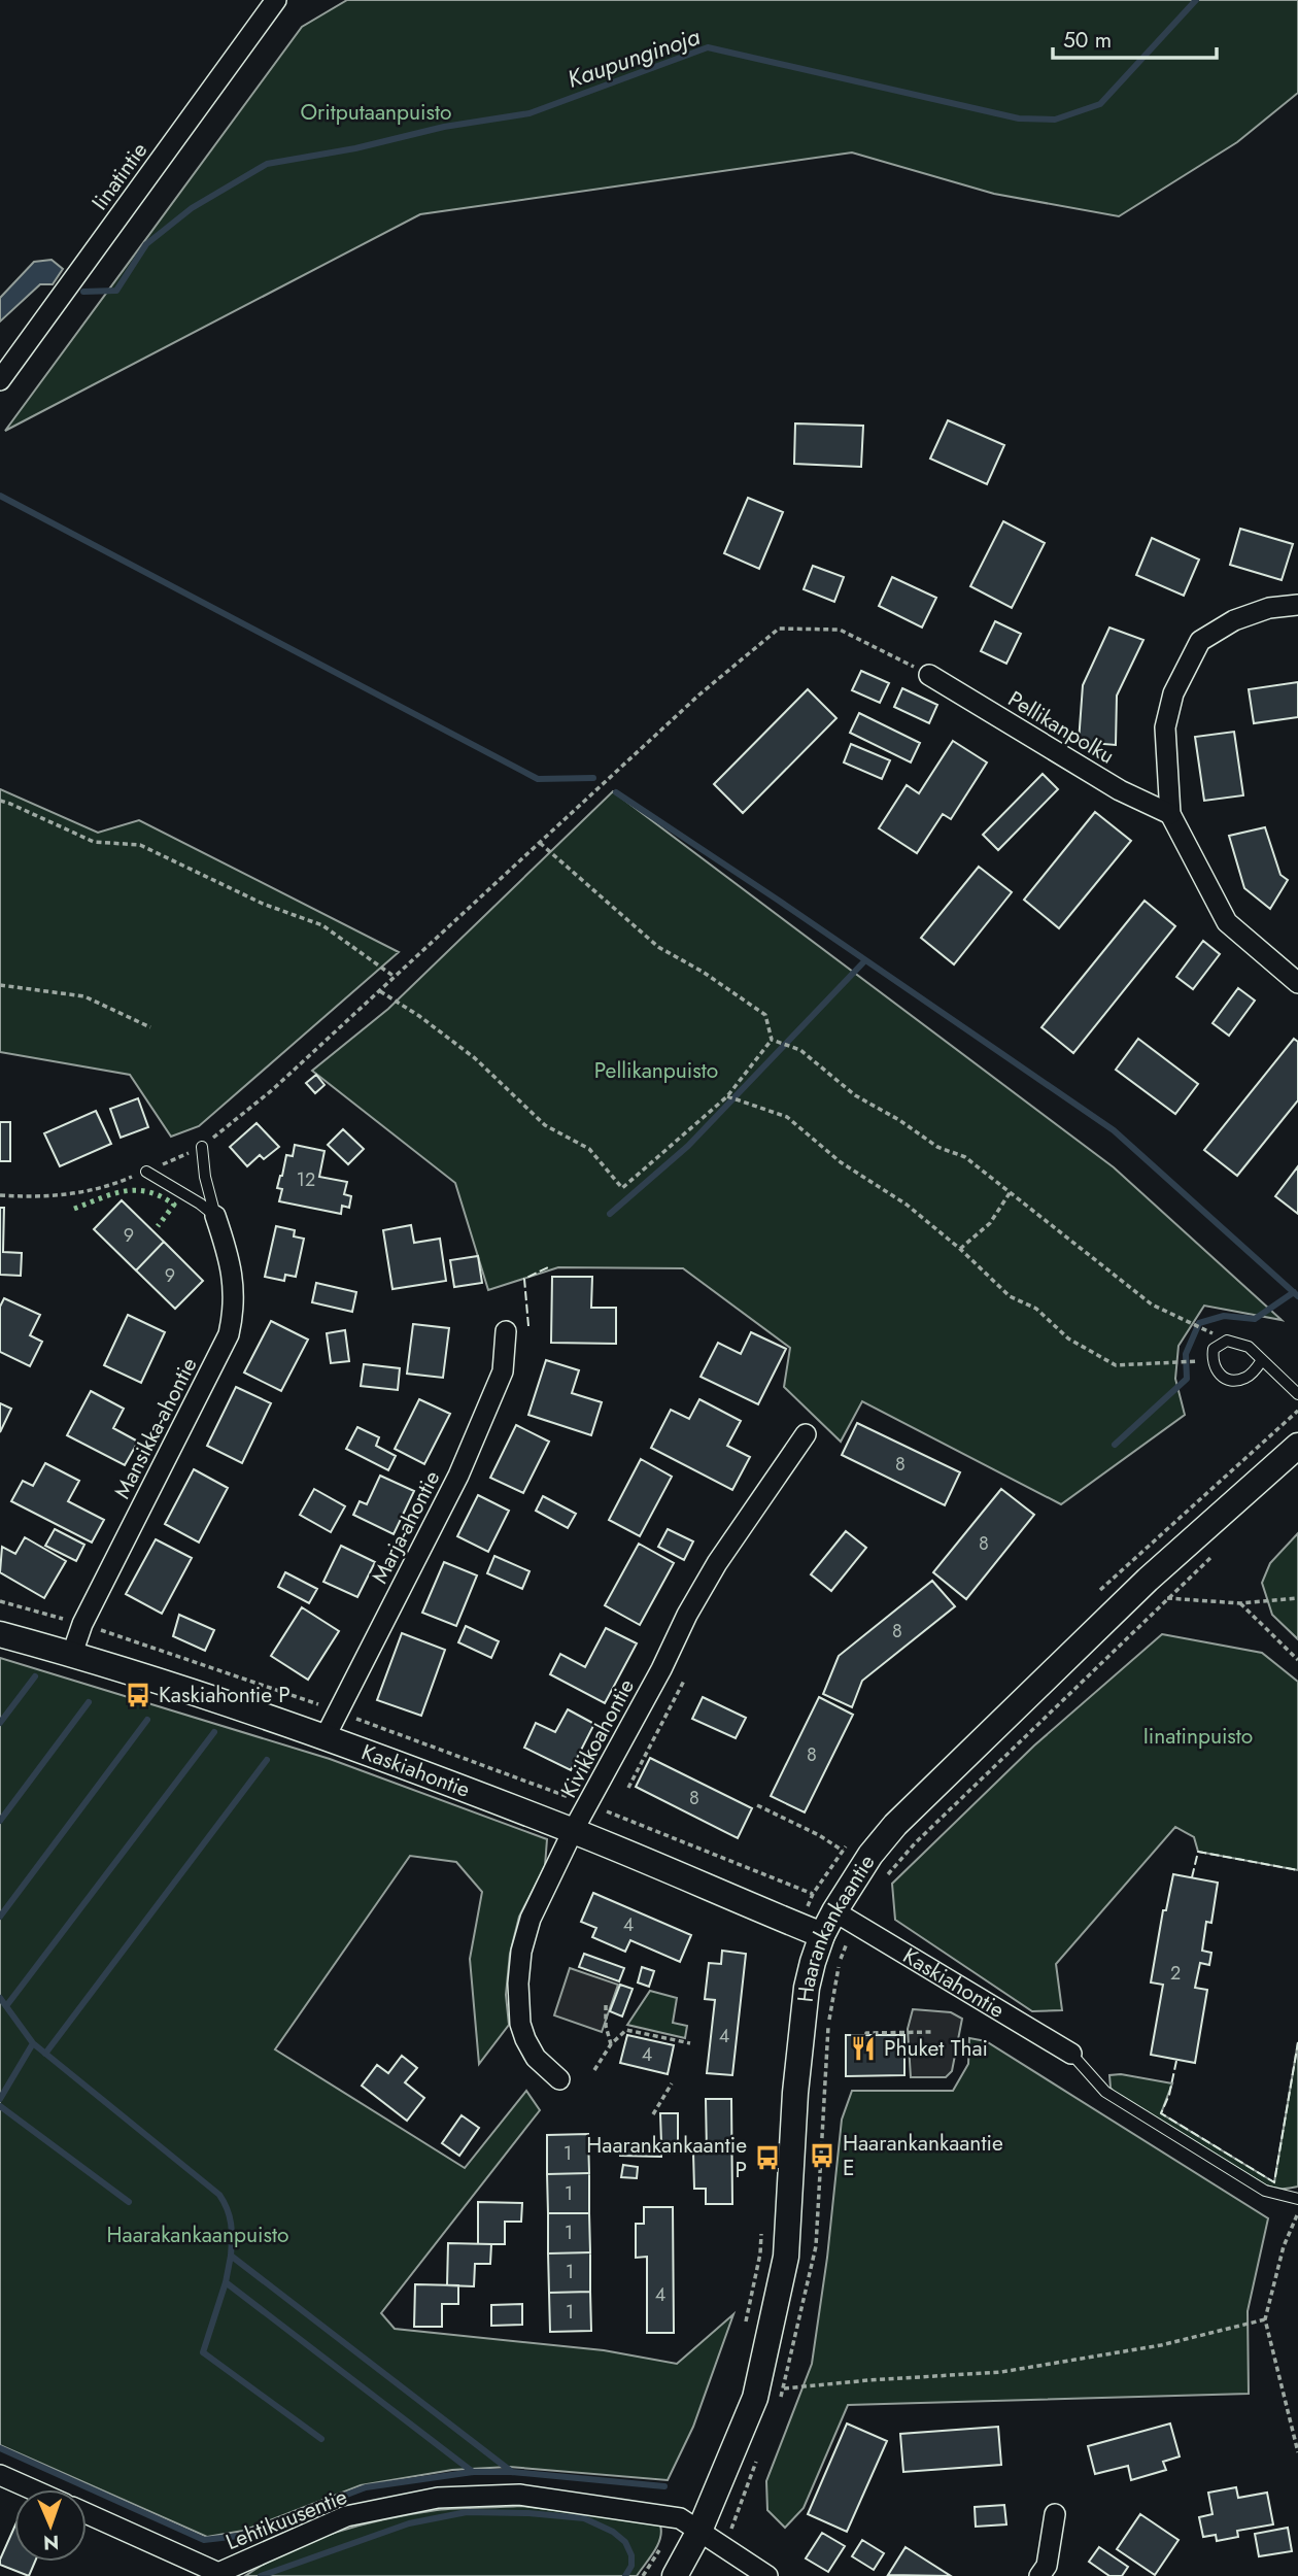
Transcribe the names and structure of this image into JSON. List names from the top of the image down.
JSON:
{
  "streets": {
    "street": [
      "Iinatintie",
      "Pellikanpolku",
      "Mansikka-ahontie",
      "Marja-ahontie",
      "Kivikkoahontie",
      "Kaskiahontie",
      "Haarankankaantie",
      "Lehtikuusentie"
    ]
  },
  "crossings": [
    ["Mansikka-ahontie", "Kaskiahontie"],
    ["Marja-ahontie", "Kaskiahontie"],
    ["Kivikkoahontie", "Kaskiahontie"],
    ["Kaskiahontie", "Haarankankaantie"],
    ["Haarankankaantie", "Lehtikuusentie"]
  ],
  "water": ["Kaupunginoja"],
  "parks": [
    "Oritputaanpuisto",
    "Pellikanpuisto",
    "Iinatinpuisto",
    "Haarakankaanpuisto"
  ],
  "places": {
    "bus stop": ["Kaskiahontie P", "Haarankankaantie E", "Haarankankaantie P"],
    "restaurant": ["Phuket Thai"]
  },
  "house_numbers": [
    "12",
    "9",
    "9",
    "8",
    "8",
    "8",
    "8",
    "8",
    "4",
    "2",
    "4",
    "4",
    "1",
    "1",
    "1",
    "1",
    "4",
    "1"
  ],
  "scale_bar": "50 m",
  "north": "bottom"
}
